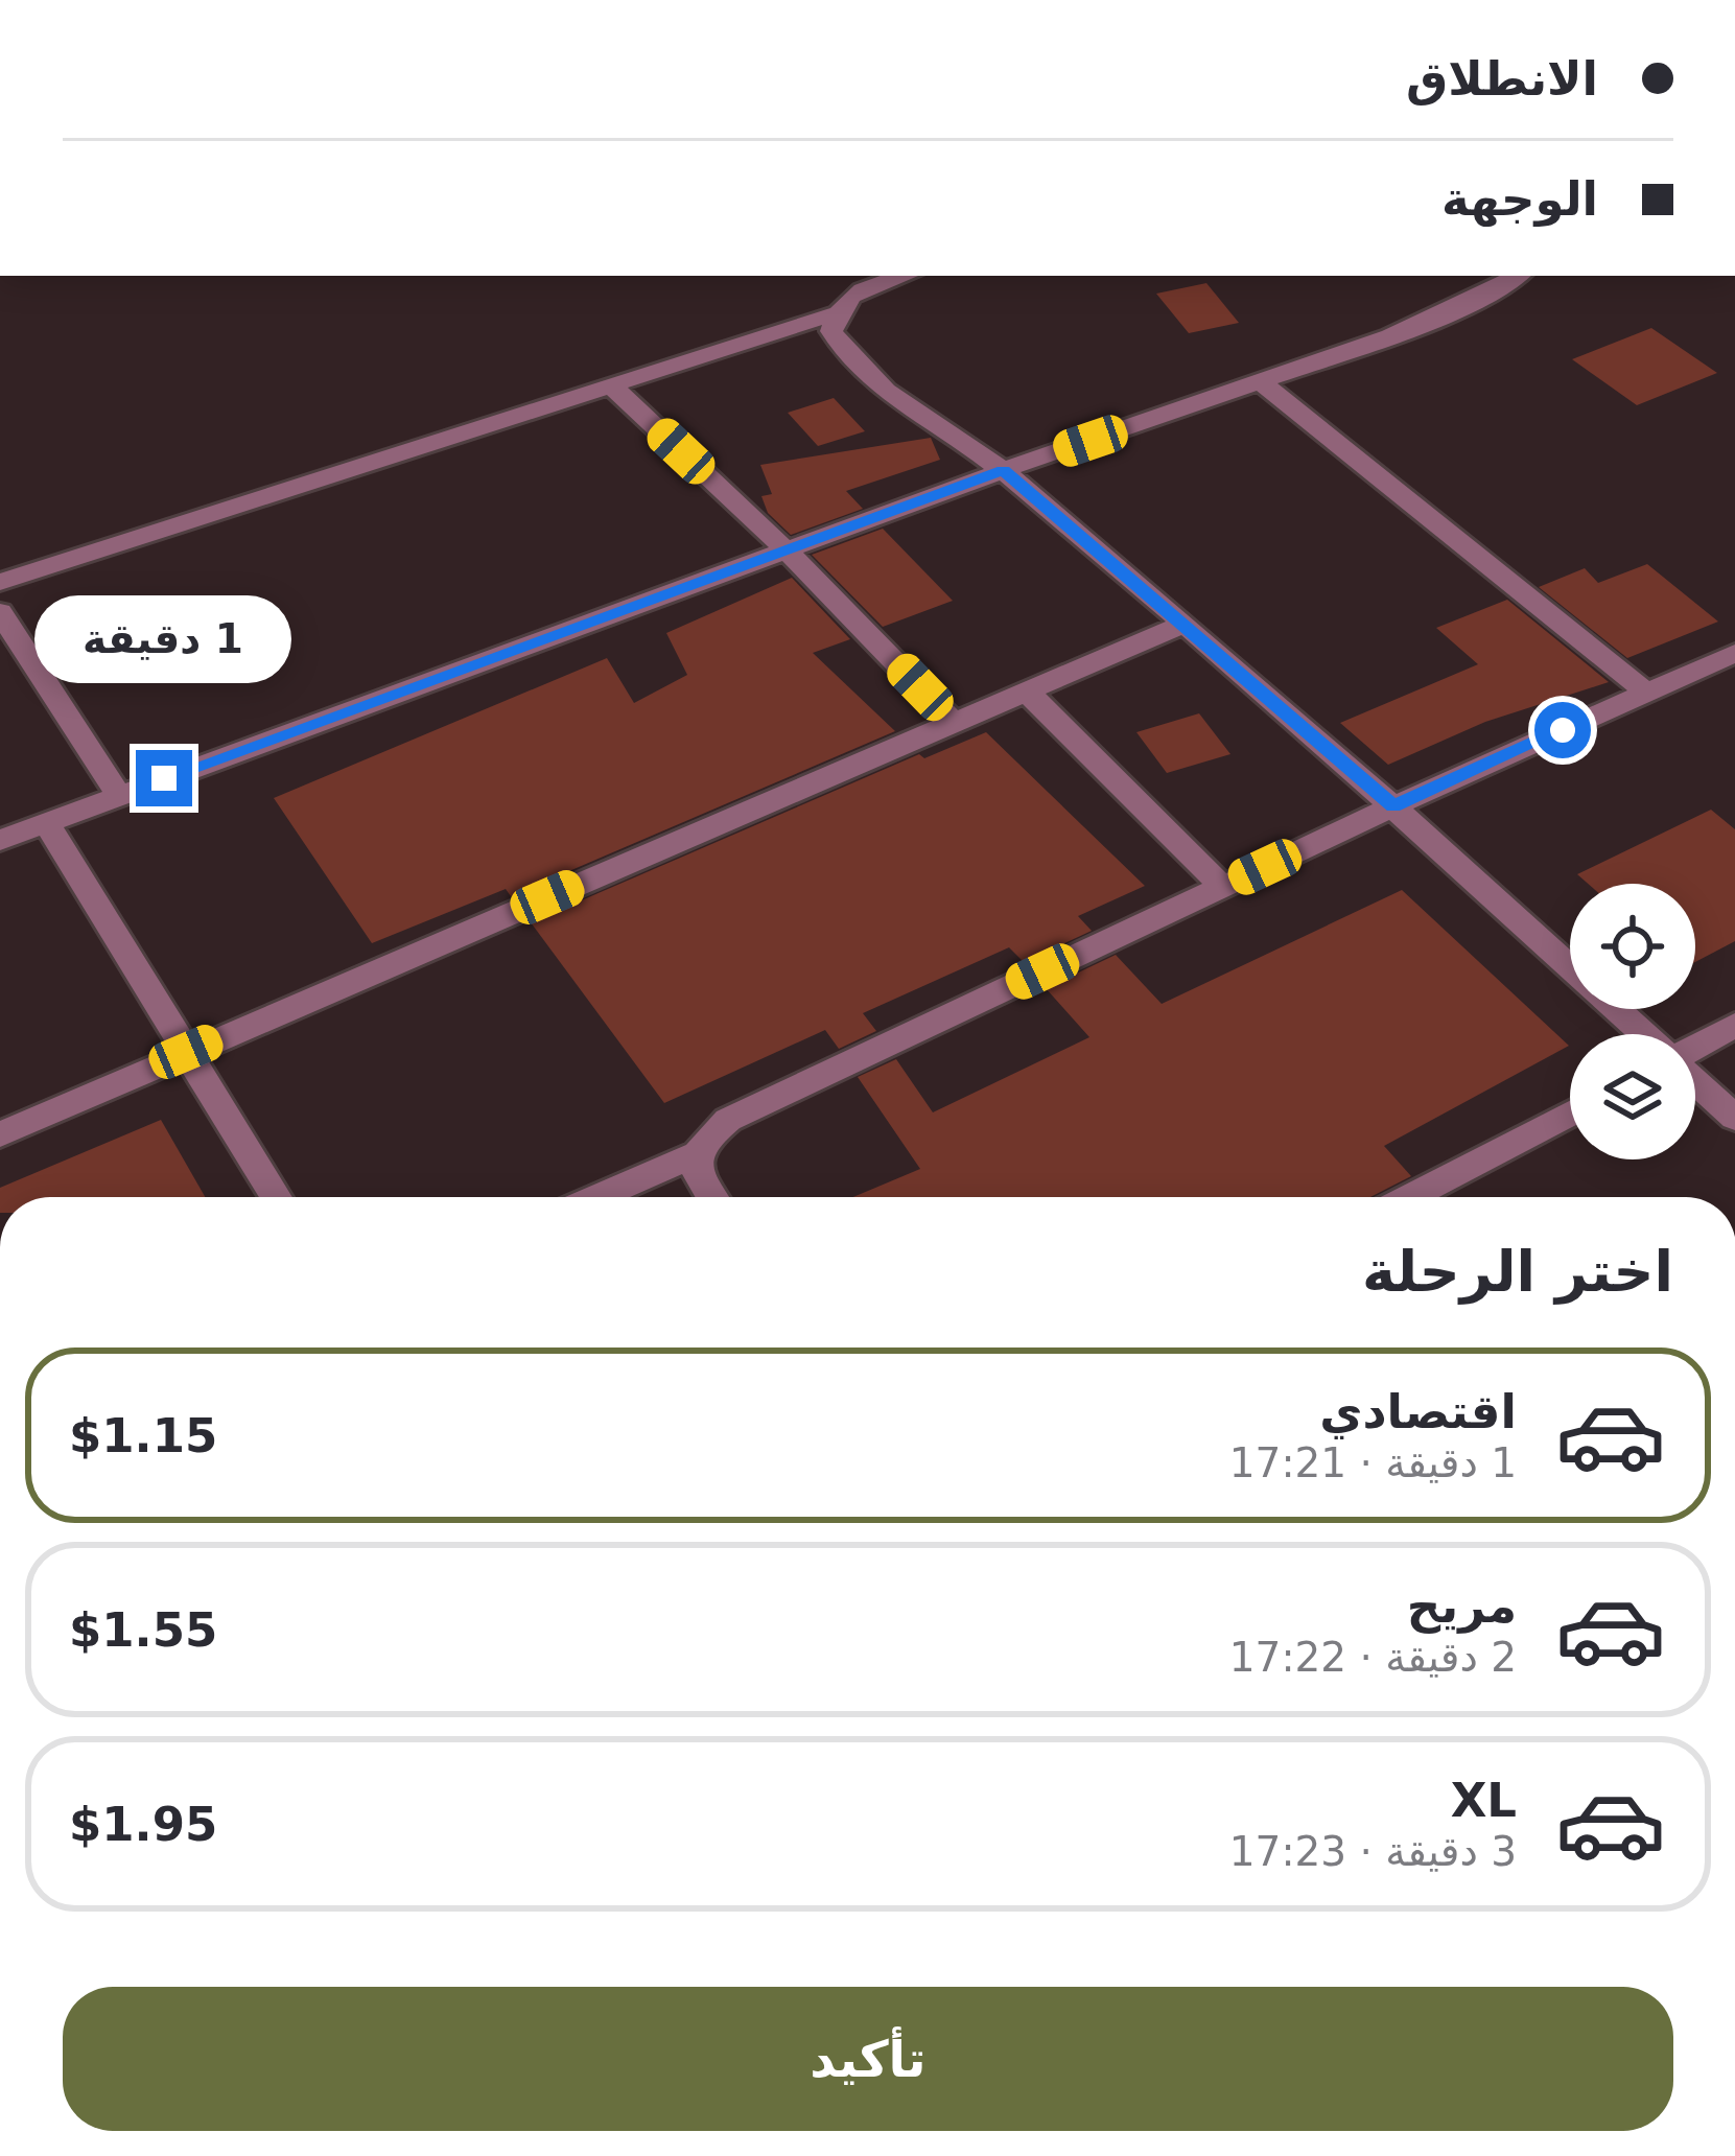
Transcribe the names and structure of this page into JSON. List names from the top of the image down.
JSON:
{
  "page": {
    "banner": ["الانطلاق", "الوجهة"],
    "bubble": "1 دقيقة",
    "heading": "اختر الرحلة",
    "list": [
      {
        "name": "اقتصادي",
        "note": "1 دقيقة · 17:21",
        "value": "$1.15"
      },
      {
        "name": "مريح",
        "note": "2 دقيقة · 17:22",
        "value": "$1.55"
      },
      {
        "name": "XL",
        "note": "3 دقيقة · 17:23",
        "value": "$1.95"
      }
    ],
    "buttons": "تأكيد"
  }
}
